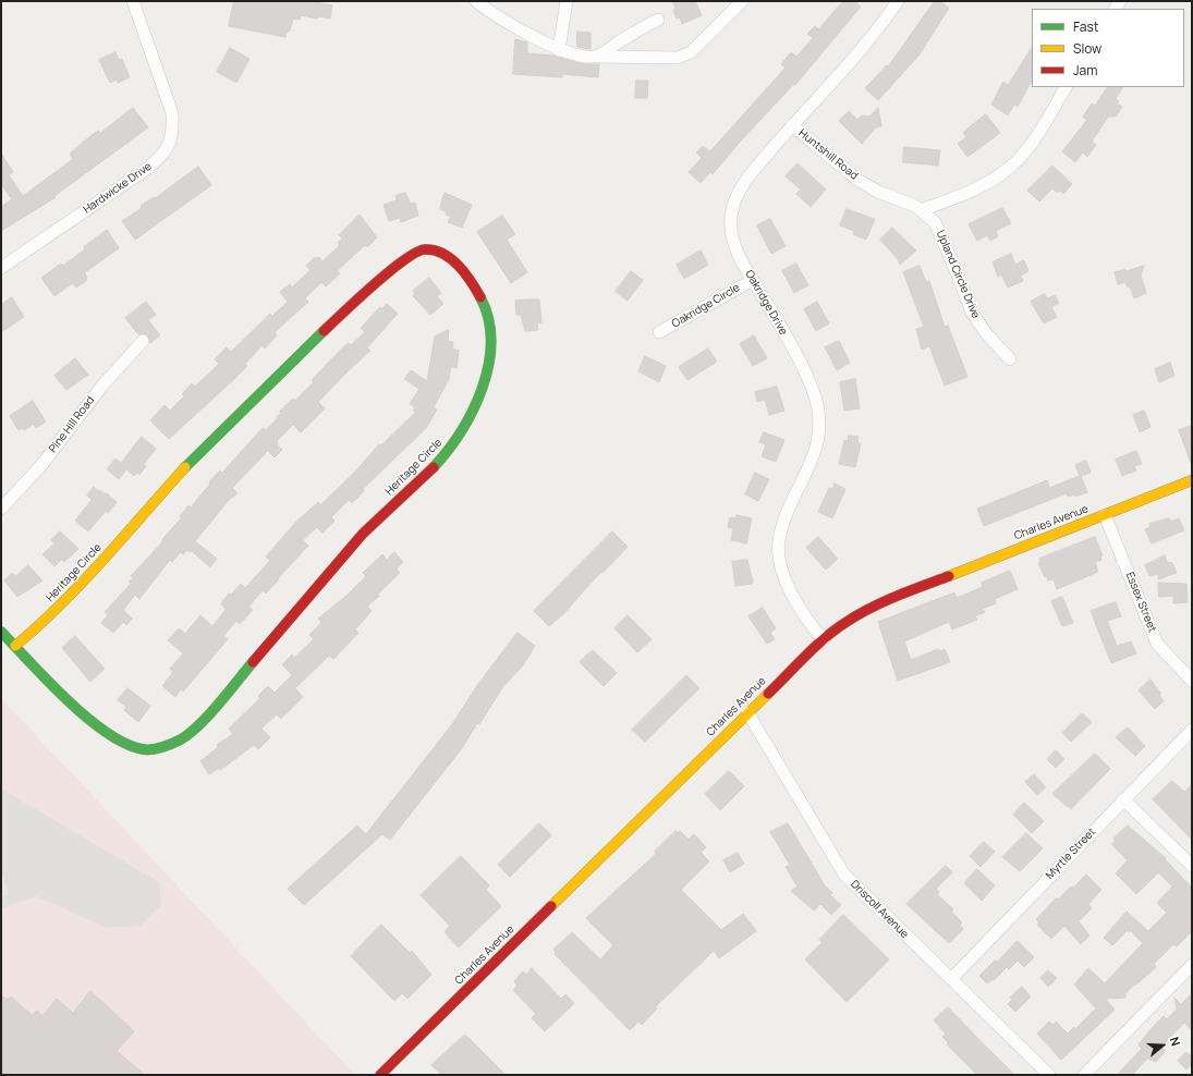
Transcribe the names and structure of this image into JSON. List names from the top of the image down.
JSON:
{
  "streets": {
    "street": [
      "Huntshill Road",
      "Hardwicke Drive",
      "Upland Circle Drive",
      "Oakridge Drive",
      "Oakridge Circle",
      "Pine Hill Road",
      "Heritage Circle",
      "Charles Avenue",
      "Essex Street",
      "Myrtle Street",
      "Driscoll Avenue"
    ]
  },
  "crossings": [
    ["Huntshill Road", "Upland Circle Drive"],
    ["Huntshill Road", "Oakridge Drive"],
    ["Oakridge Drive", "Oakridge Circle"],
    ["Oakridge Drive", "Charles Avenue"],
    ["Charles Avenue", "Essex Street"],
    ["Charles Avenue", "Driscoll Avenue"],
    ["Myrtle Street", "Driscoll Avenue"]
  ],
  "legend": ["Fast", "Slow", "Jam"],
  "north": "right"
}
